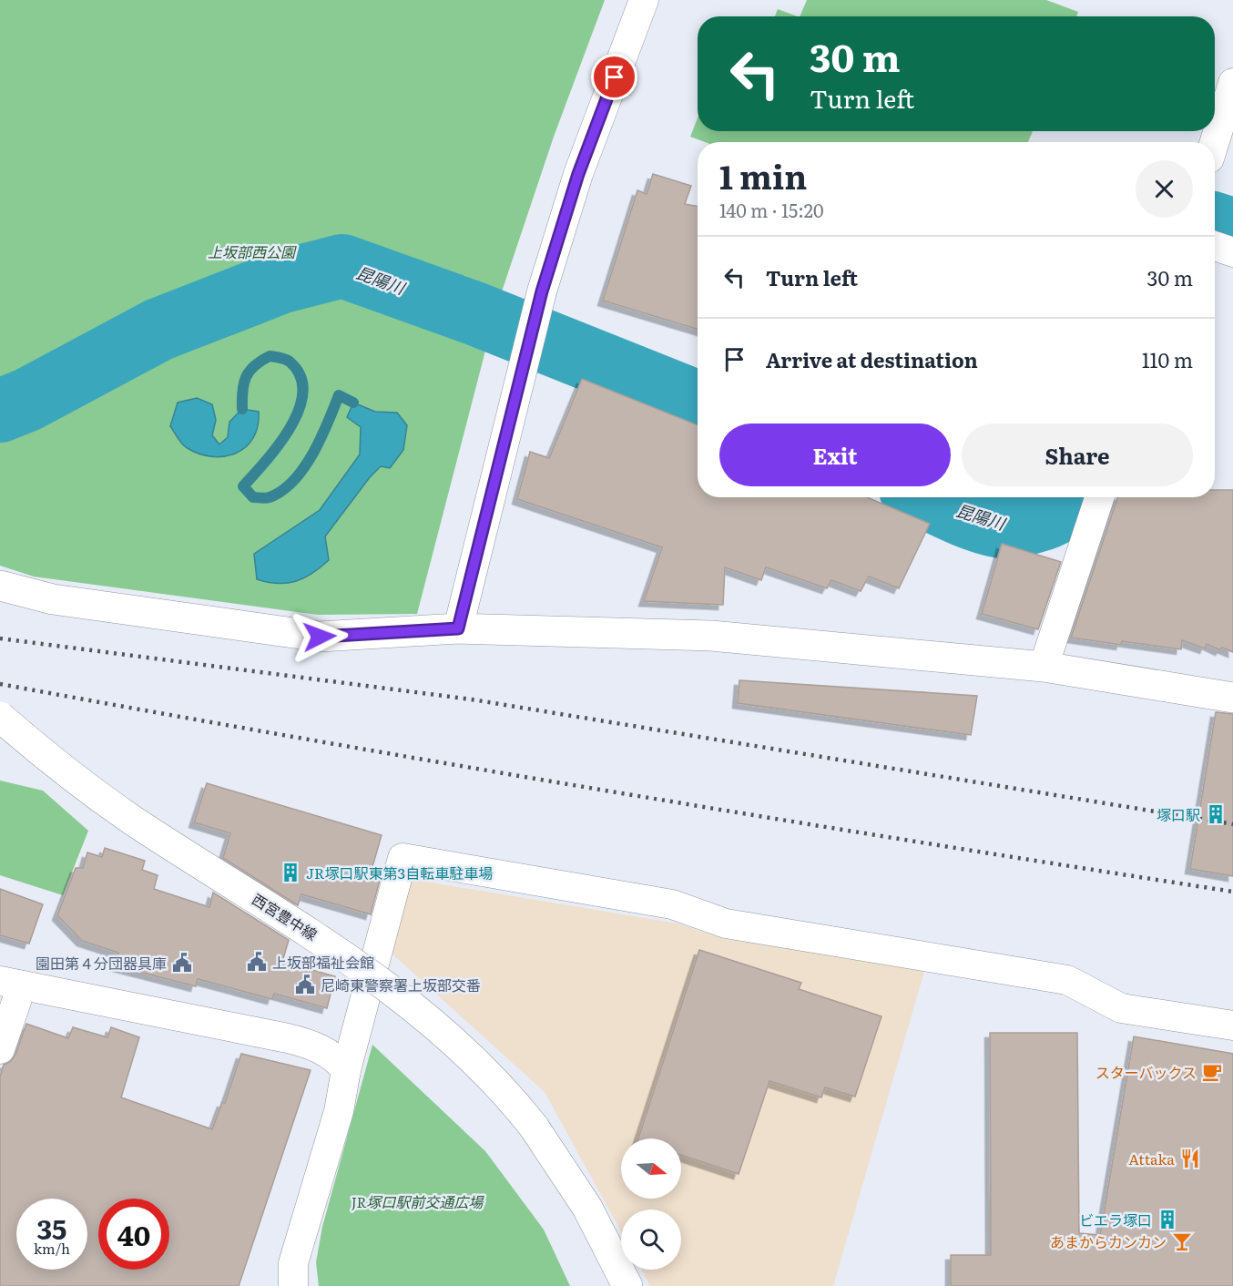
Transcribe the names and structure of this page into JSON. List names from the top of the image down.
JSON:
{
  "streets": {
    "street": ["西宮豊中線"]
  },
  "water": ["昆陽川"],
  "parks": ["上坂部西公園", "JR塚口駅前交通広場"],
  "places": {
    "building": ["塚口駅", "JR塚口駅東第3自転車駐車場", "ビエラ塚口"],
    "public building": ["上坂部福祉会館", "園田第４分団器具庫", "尼崎東警察署上坂部交番"],
    "cafe": ["スターバックス"],
    "restaurant": ["Attaka"],
    "bar": ["あまからカンカン"]
  },
  "north": "right",
  "page": {
    "turn": ["30 m", "Turn left"],
    "heading": ["1 min", "140 m · 15:20"],
    "list": [
      {
        "name": "Turn left",
        "value": "30 m"
      },
      {
        "name": "Arrive at destination",
        "value": "110 m"
      }
    ],
    "buttons": ["Exit", "Share"],
    "speed": "35 km/h",
    "limit": "40"
  }
}
